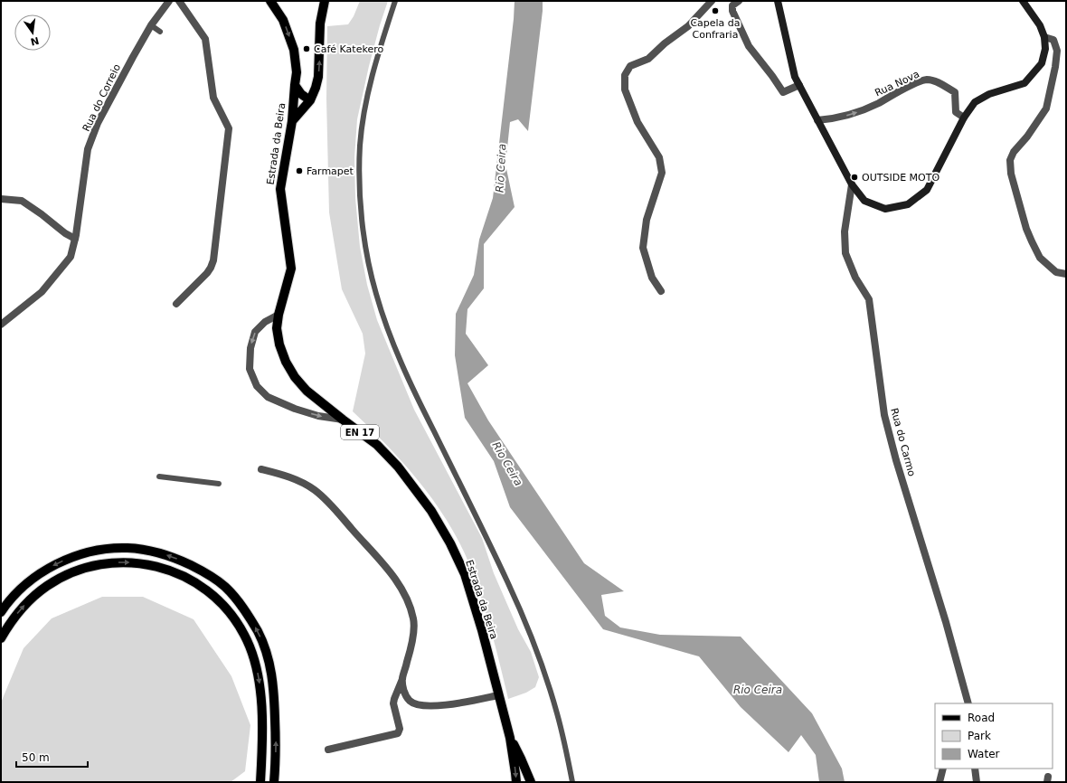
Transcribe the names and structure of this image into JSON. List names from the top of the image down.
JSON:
{
  "streets": {
    "main road": ["Estrada da Beira", "EN 17"],
    "street": ["Rua Nova", "Rua do Correio", "Rua do Carmo"]
  },
  "crossings": [
    ["Estrada da Beira", "EN 17"]
  ],
  "one_way": ["Rua Nova"],
  "water": ["Rio Ceira"],
  "places": [
    "Capela da Confraria",
    "Café Katekero",
    "Farmapet",
    "OUTSIDE MOTO"
  ],
  "legend": ["Road", "Park", "Water"],
  "scale_bar": "50 m",
  "north": "bottom"
}
